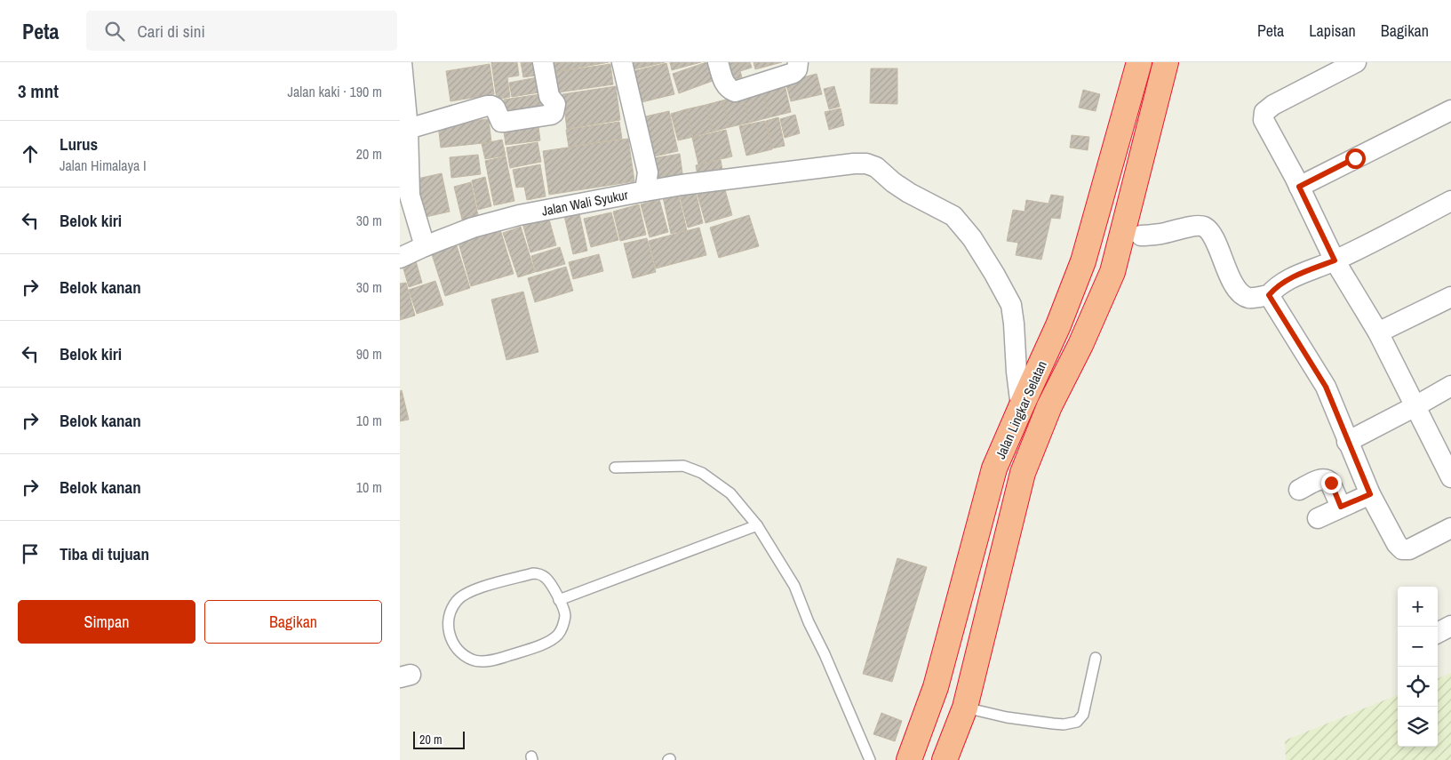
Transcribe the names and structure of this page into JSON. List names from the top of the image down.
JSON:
{
  "streets": {
    "highway": ["Jalan Lingkar Selatan"],
    "street": ["Jalan Wali Syukur"]
  },
  "scale_bar": "20 m",
  "page": {
    "header": "Peta",
    "search": "Cari di sini",
    "nav": ["Peta", "Lapisan", "Bagikan"],
    "heading": ["3 mnt", "Jalan kaki · 190 m"],
    "list": [
      ["Lurus", "Jalan Himalaya I", "20 m"],
      ["Belok kiri", "30 m"],
      ["Belok kanan", "30 m"],
      ["Belok kiri", "90 m"],
      ["Belok kanan", "10 m"],
      ["Belok kanan", "10 m"],
      "Tiba di tujuan"
    ],
    "buttons": ["Simpan", "Bagikan"],
    "map_buttons": ["+", "−"],
    "scale": "20 m"
  }
}
